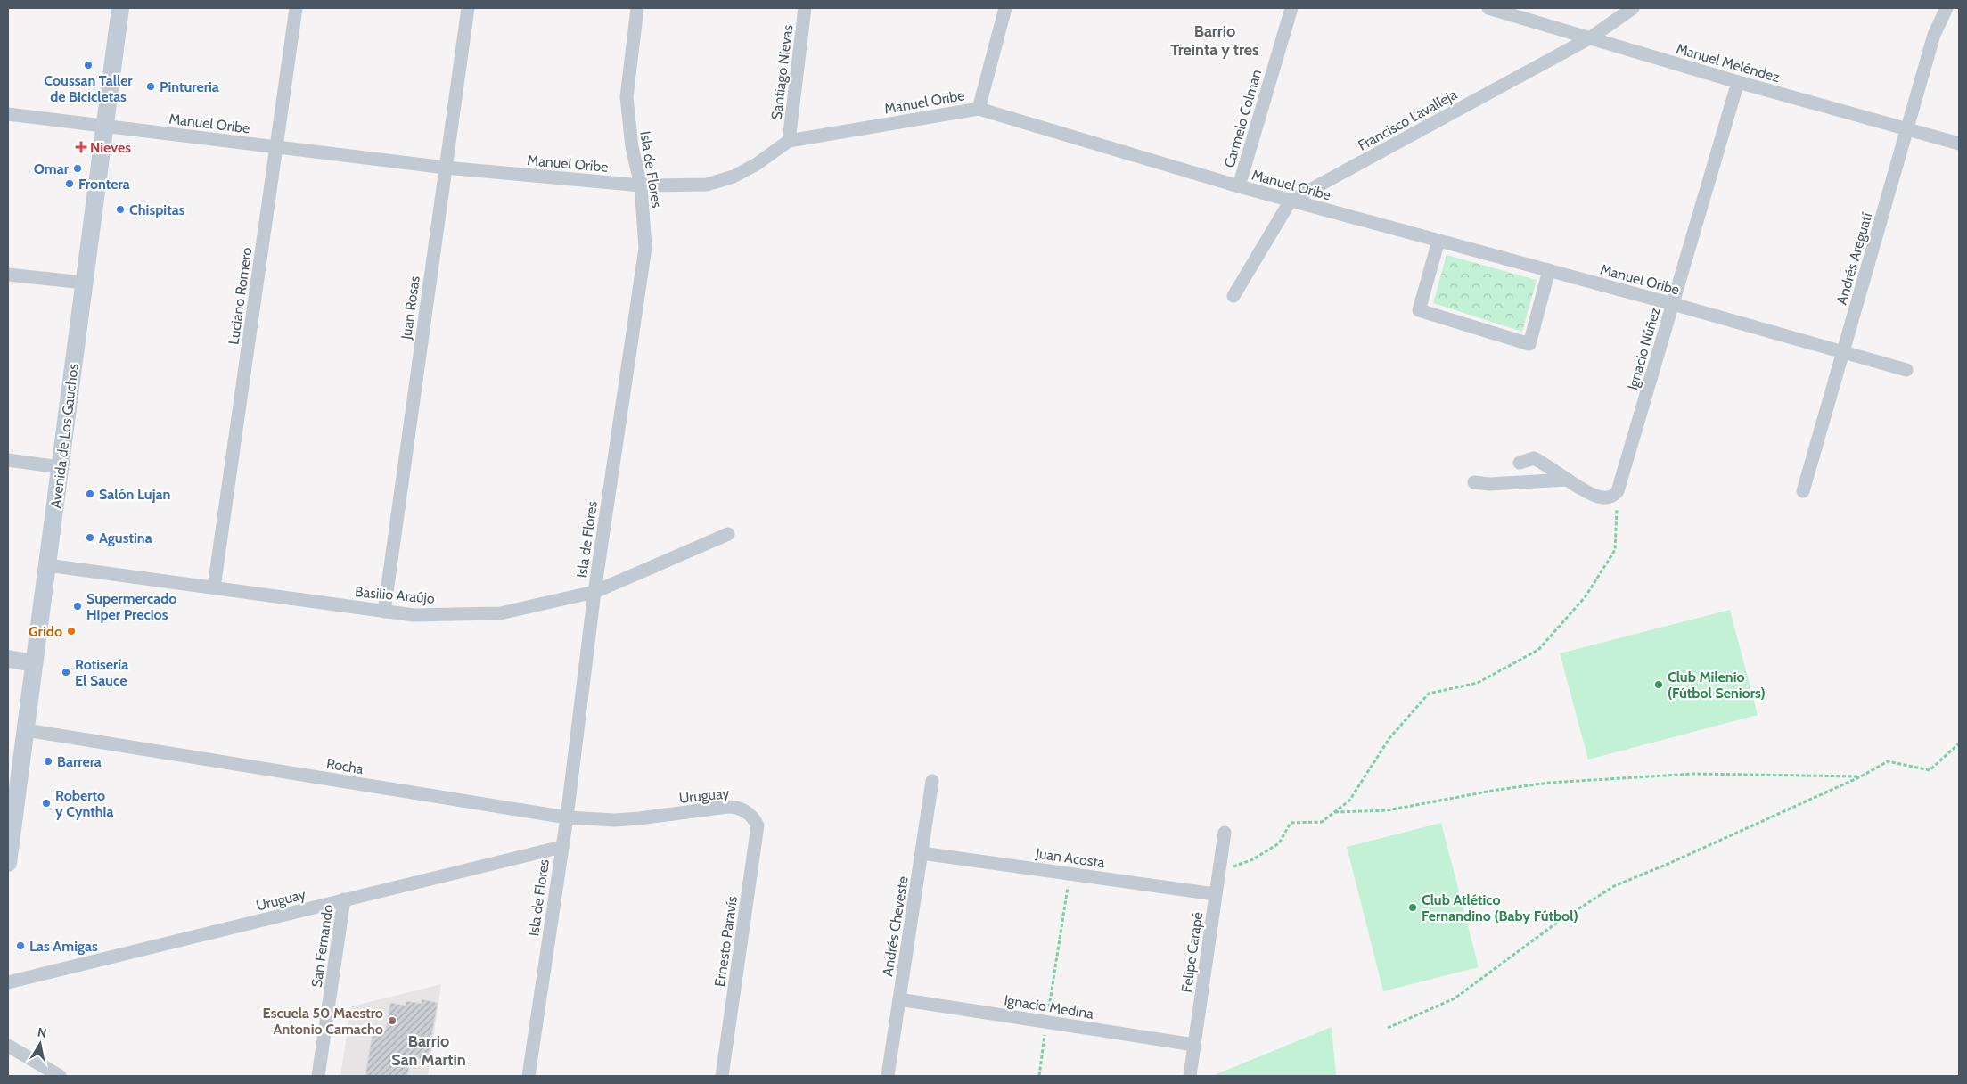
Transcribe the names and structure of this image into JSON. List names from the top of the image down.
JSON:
{
  "streets": {
    "street": [
      "Manuel Meléndez",
      "Santiago Nievas",
      "Manuel Oribe",
      "Carmelo Colman",
      "Francisco Lavalleja",
      "Isla de Flores",
      "Andrés Areguatí",
      "Luciano Romero",
      "Juan Rosas",
      "Ignacio Núñez",
      "Avenida de Los Gauchos",
      "Basilio Araújo",
      "Rocha",
      "Uruguay",
      "Juan Acosta",
      "Andrés Cheveste",
      "Ernesto Paravís",
      "San Fernando",
      "Felipe Carapé",
      "Ignacio Medina"
    ]
  },
  "crossings": [
    ["Manuel Meléndez", "Francisco Lavalleja"],
    ["Manuel Meléndez", "Andrés Areguatí"],
    ["Manuel Meléndez", "Ignacio Núñez"],
    ["Santiago Nievas", "Manuel Oribe"],
    ["Manuel Oribe", "Carmelo Colman"],
    ["Manuel Oribe", "Francisco Lavalleja"],
    ["Manuel Oribe", "Isla de Flores"],
    ["Manuel Oribe", "Andrés Areguatí"],
    ["Manuel Oribe", "Luciano Romero"],
    ["Manuel Oribe", "Juan Rosas"],
    ["Manuel Oribe", "Ignacio Núñez"],
    ["Manuel Oribe", "Avenida de Los Gauchos"],
    ["Isla de Flores", "Basilio Araújo"],
    ["Isla de Flores", "Rocha"],
    ["Isla de Flores", "Uruguay"],
    ["Luciano Romero", "Basilio Araújo"],
    ["Juan Rosas", "Basilio Araújo"],
    ["Avenida de Los Gauchos", "Basilio Araújo"],
    ["Avenida de Los Gauchos", "Rocha"],
    ["Rocha", "Uruguay"],
    ["Uruguay", "Ernesto Paravís"],
    ["Uruguay", "San Fernando"],
    ["Juan Acosta", "Andrés Cheveste"],
    ["Juan Acosta", "Felipe Carapé"],
    ["Andrés Cheveste", "Ignacio Medina"],
    ["Felipe Carapé", "Ignacio Medina"]
  ],
  "districts": ["Barrio Treinta y tres", "Barrio San Martin"],
  "places": {
    "other": [
      "Coussan Taller de Bicicletas",
      "Pintureria",
      "Omar",
      "Frontera",
      "Chispitas",
      "Salón Lujan",
      "Agustina",
      "Supermercado Hiper Precios",
      "Grido",
      "Rotisería El Sauce",
      "Club Milenio (Fútbol Seniors)",
      "Barrera",
      "Roberto y Cynthia",
      "Club Atlético Fernandino (Baby Fútbol)",
      "Las Amigas",
      "Escuela 50 Maestro Antonio Camacho"
    ],
    "health": ["Nieves"]
  },
  "north": "top"
}
